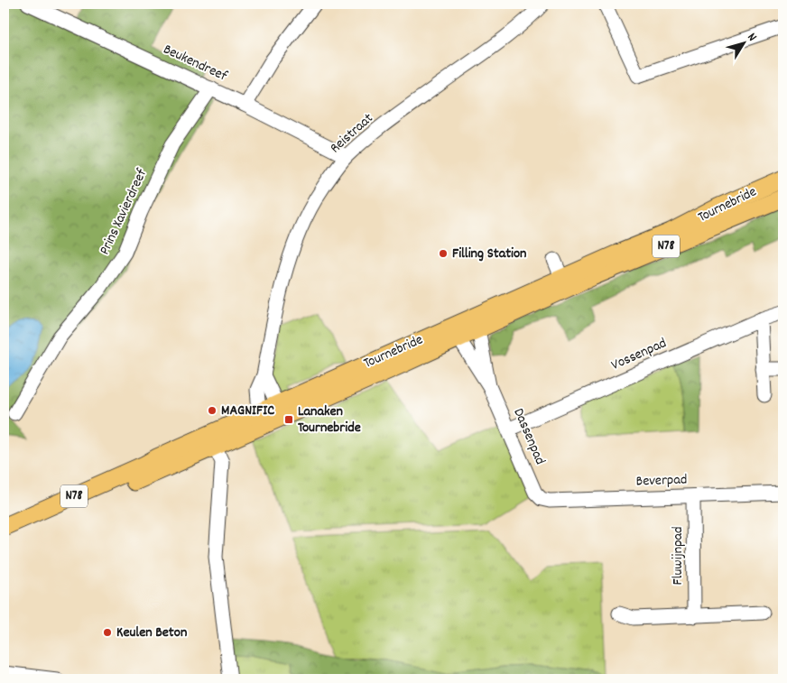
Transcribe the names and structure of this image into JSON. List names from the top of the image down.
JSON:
{
  "streets": {
    "main road": ["Tournebride", "N78"],
    "street": [
      "Beukendreef",
      "Reistraat",
      "Prins Xavierdreef",
      "Vossenpad",
      "Dassenpad",
      "Beverpad",
      "Fluwijnpad"
    ]
  },
  "crossings": [
    ["Beukendreef", "Reistraat"],
    ["Beukendreef", "Prins Xavierdreef"],
    ["Reistraat", "Tournebride"],
    ["Tournebride", "Dassenpad"],
    ["Vossenpad", "Dassenpad"],
    ["Dassenpad", "Beverpad"],
    ["Beverpad", "Fluwijnpad"]
  ],
  "places": {
    "other": ["Filling Station", "MAGNIFIC", "Keulen Beton"],
    "transit": ["Lanaken Tournebride"]
  },
  "north": "top right"
}
